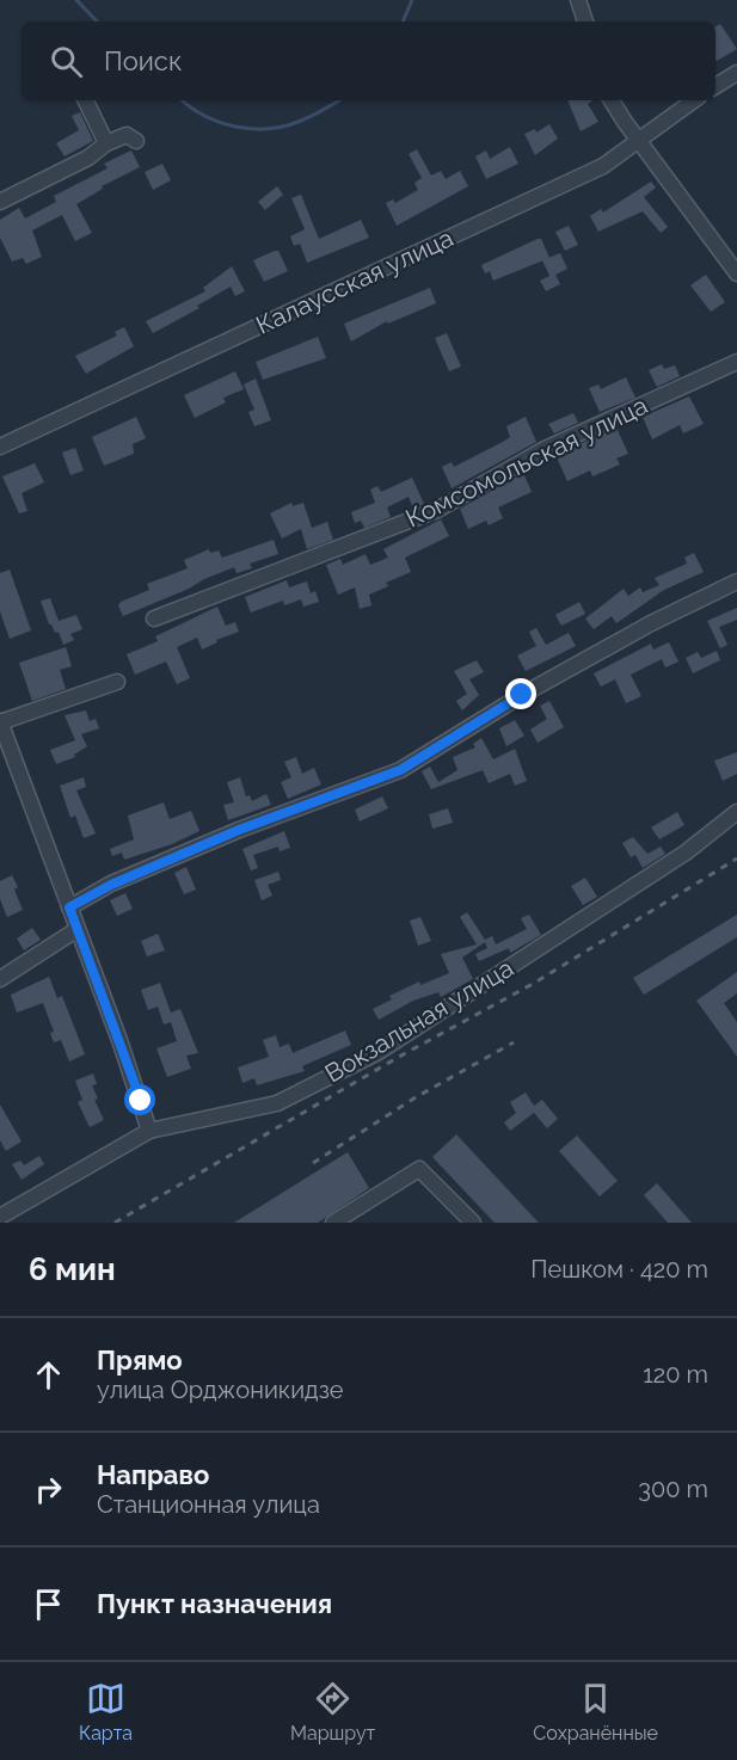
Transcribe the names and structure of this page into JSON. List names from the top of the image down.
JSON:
{
  "streets": {
    "street": ["Калаусская улица", "Комсомольская улица", "Вокзальная улица"]
  },
  "page": {
    "search": "Поиск",
    "heading": ["6 мин", "Пешком · 420 m"],
    "list": [
      ["Прямо", "улица Орджоникидзе", "120 m"],
      ["Направо", "Станционная улица", "300 m"],
      "Пункт назначения"
    ],
    "nav": ["Карта", "Маршрут", "Сохранённые"]
  }
}
